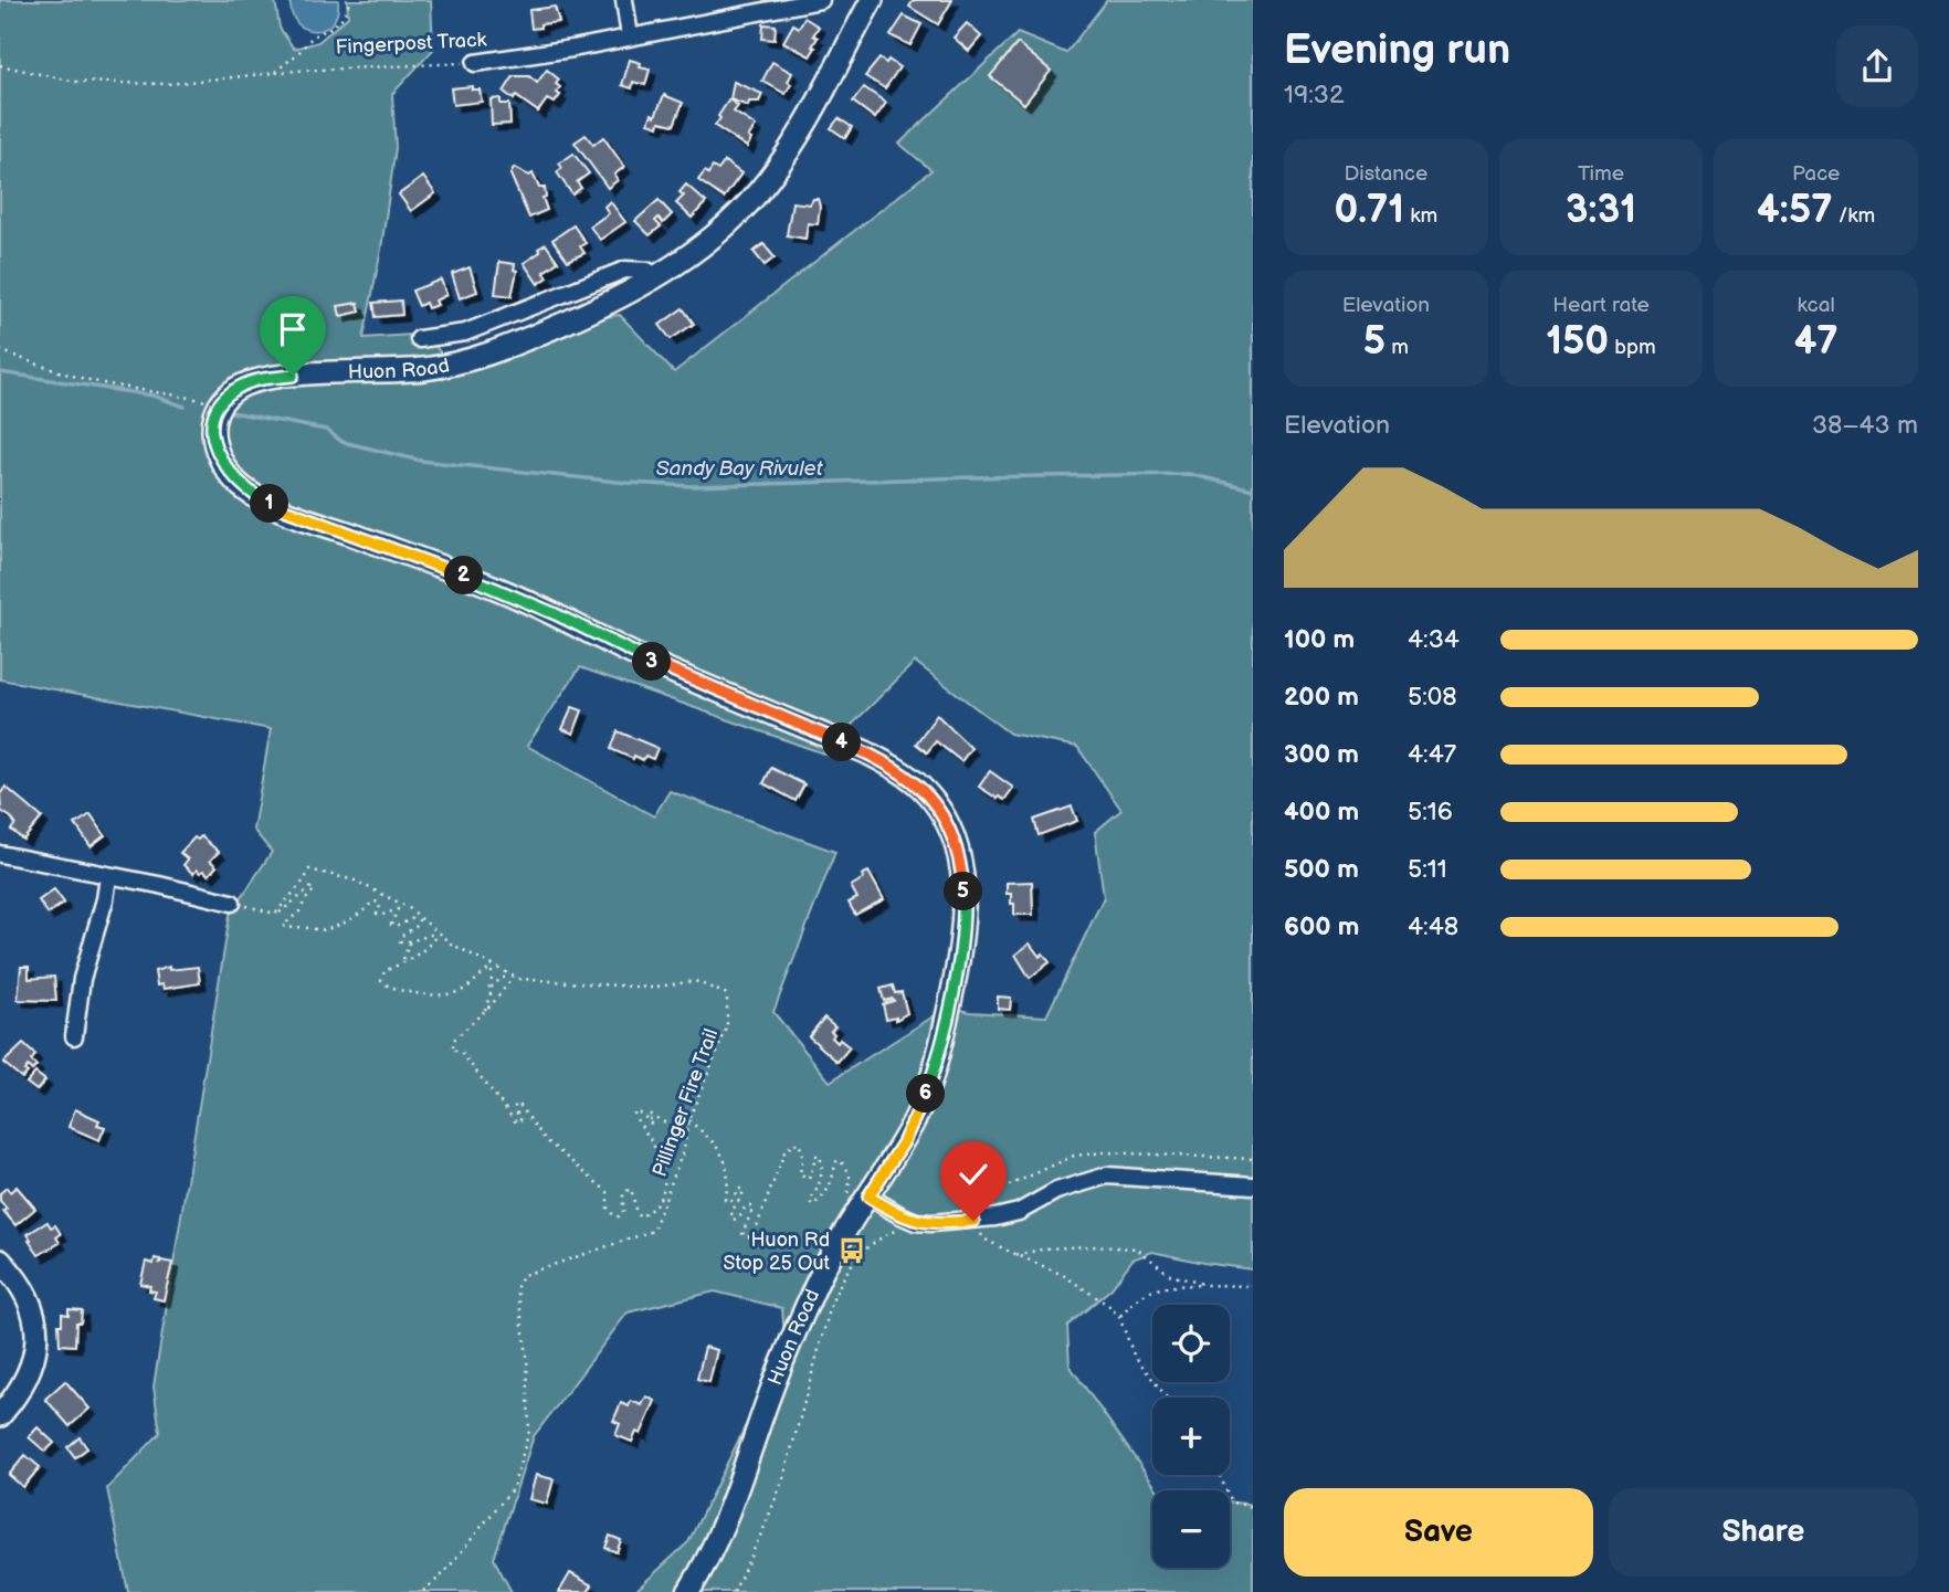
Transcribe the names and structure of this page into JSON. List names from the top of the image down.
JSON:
{
  "streets": {
    "main road": ["Huon Road"],
    "street": ["Fingerpost Track"],
    "path": ["Pillinger Fire Trail"]
  },
  "water": ["Sandy Bay Rivulet"],
  "places": {
    "bus stop": ["Huon Rd Stop 25 Out"]
  },
  "page": {
    "heading": ["Evening run", "19:32"],
    "stats": [
      ["Distance", "0.71 km"],
      ["Time", "3:31"],
      ["Pace", "4:57 /km"],
      ["Elevation", "5 m"],
      ["Heart rate", "150 bpm"],
      ["kcal", "47"]
    ],
    "chart": ["Elevation", "38–43 m"],
    "pins": [
      "1",
      "2",
      "3",
      "4",
      "5",
      "6"
    ],
    "list": [
      {
        "name": "100 m",
        "note": "4:34"
      },
      {
        "name": "200 m",
        "note": "5:08"
      },
      {
        "name": "300 m",
        "note": "4:47"
      },
      {
        "name": "400 m",
        "note": "5:16"
      },
      {
        "name": "500 m",
        "note": "5:11"
      },
      {
        "name": "600 m",
        "note": "4:48"
      }
    ],
    "map_buttons": ["+", "−"],
    "buttons": ["Save", "Share"]
  }
}
